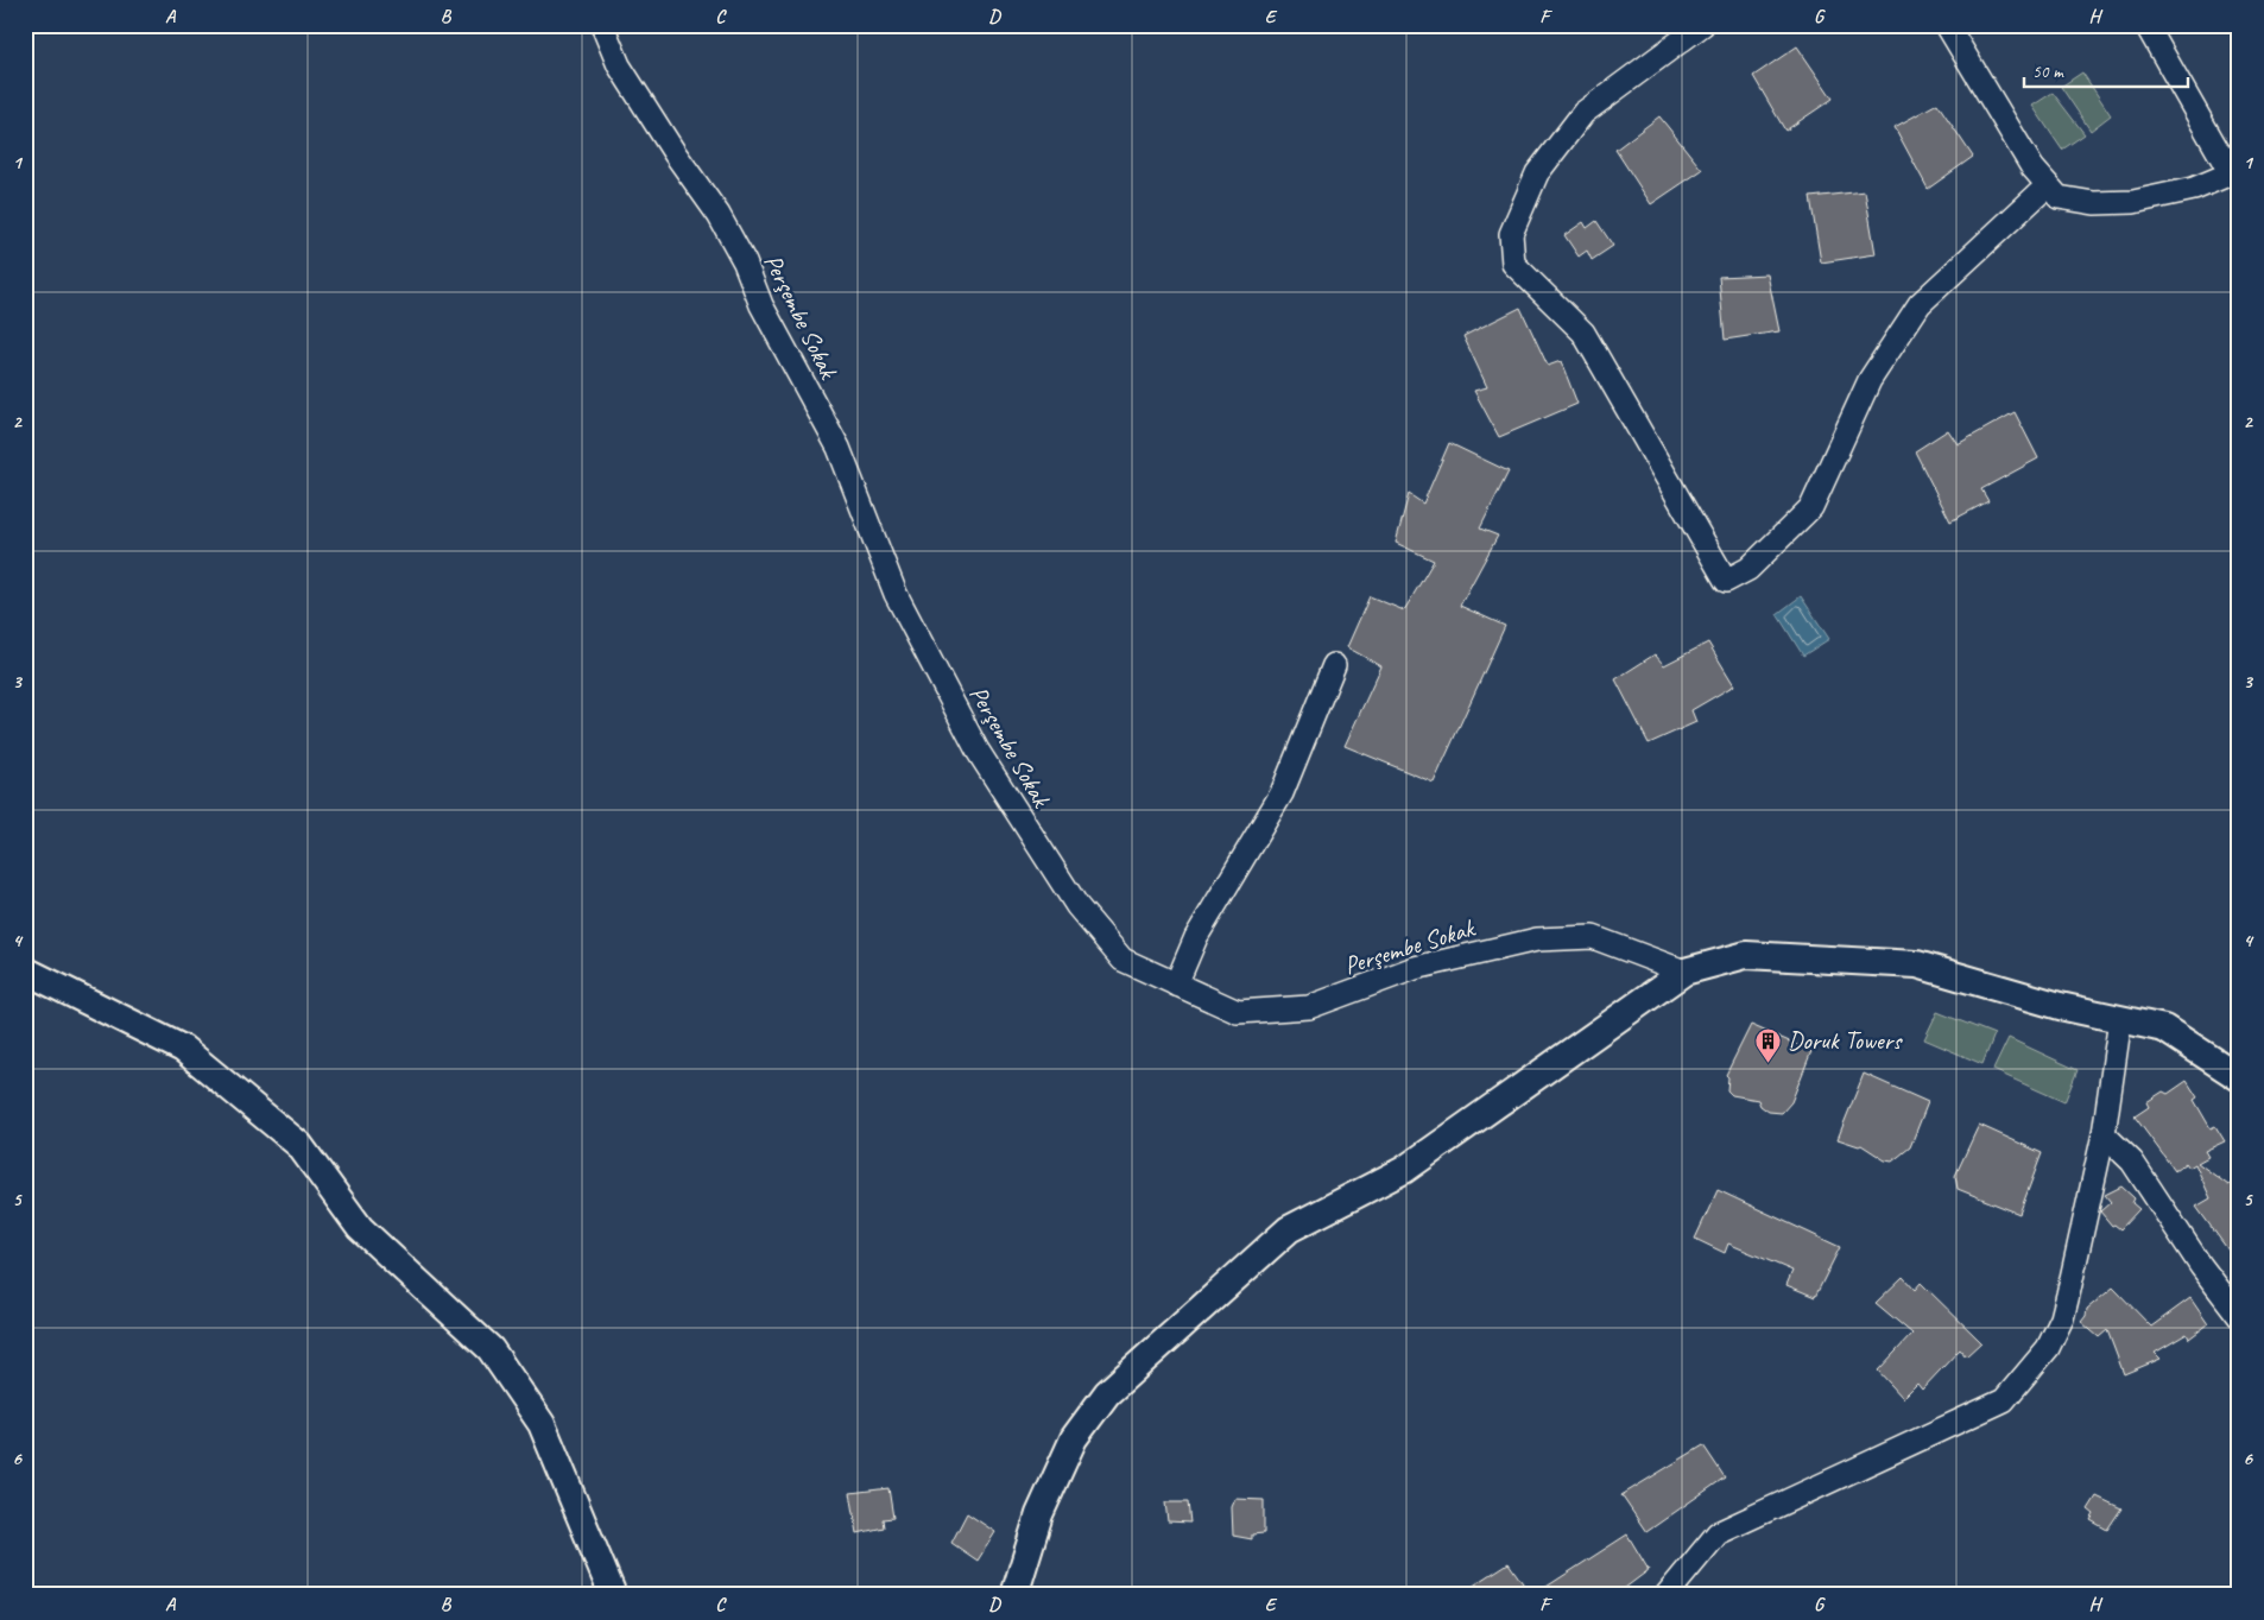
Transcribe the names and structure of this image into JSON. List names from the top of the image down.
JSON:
{
  "streets": {
    "street": ["Perşembe Sokak"]
  },
  "places": {
    "building": ["Doruk Towers"]
  },
  "scale_bar": "50 m",
  "grid": {
    "columns": [
      "A",
      "B",
      "C",
      "D",
      "E",
      "F",
      "G",
      "H"
    ],
    "rows": [
      "1",
      "2",
      "3",
      "4",
      "5",
      "6"
    ]
  }
}
